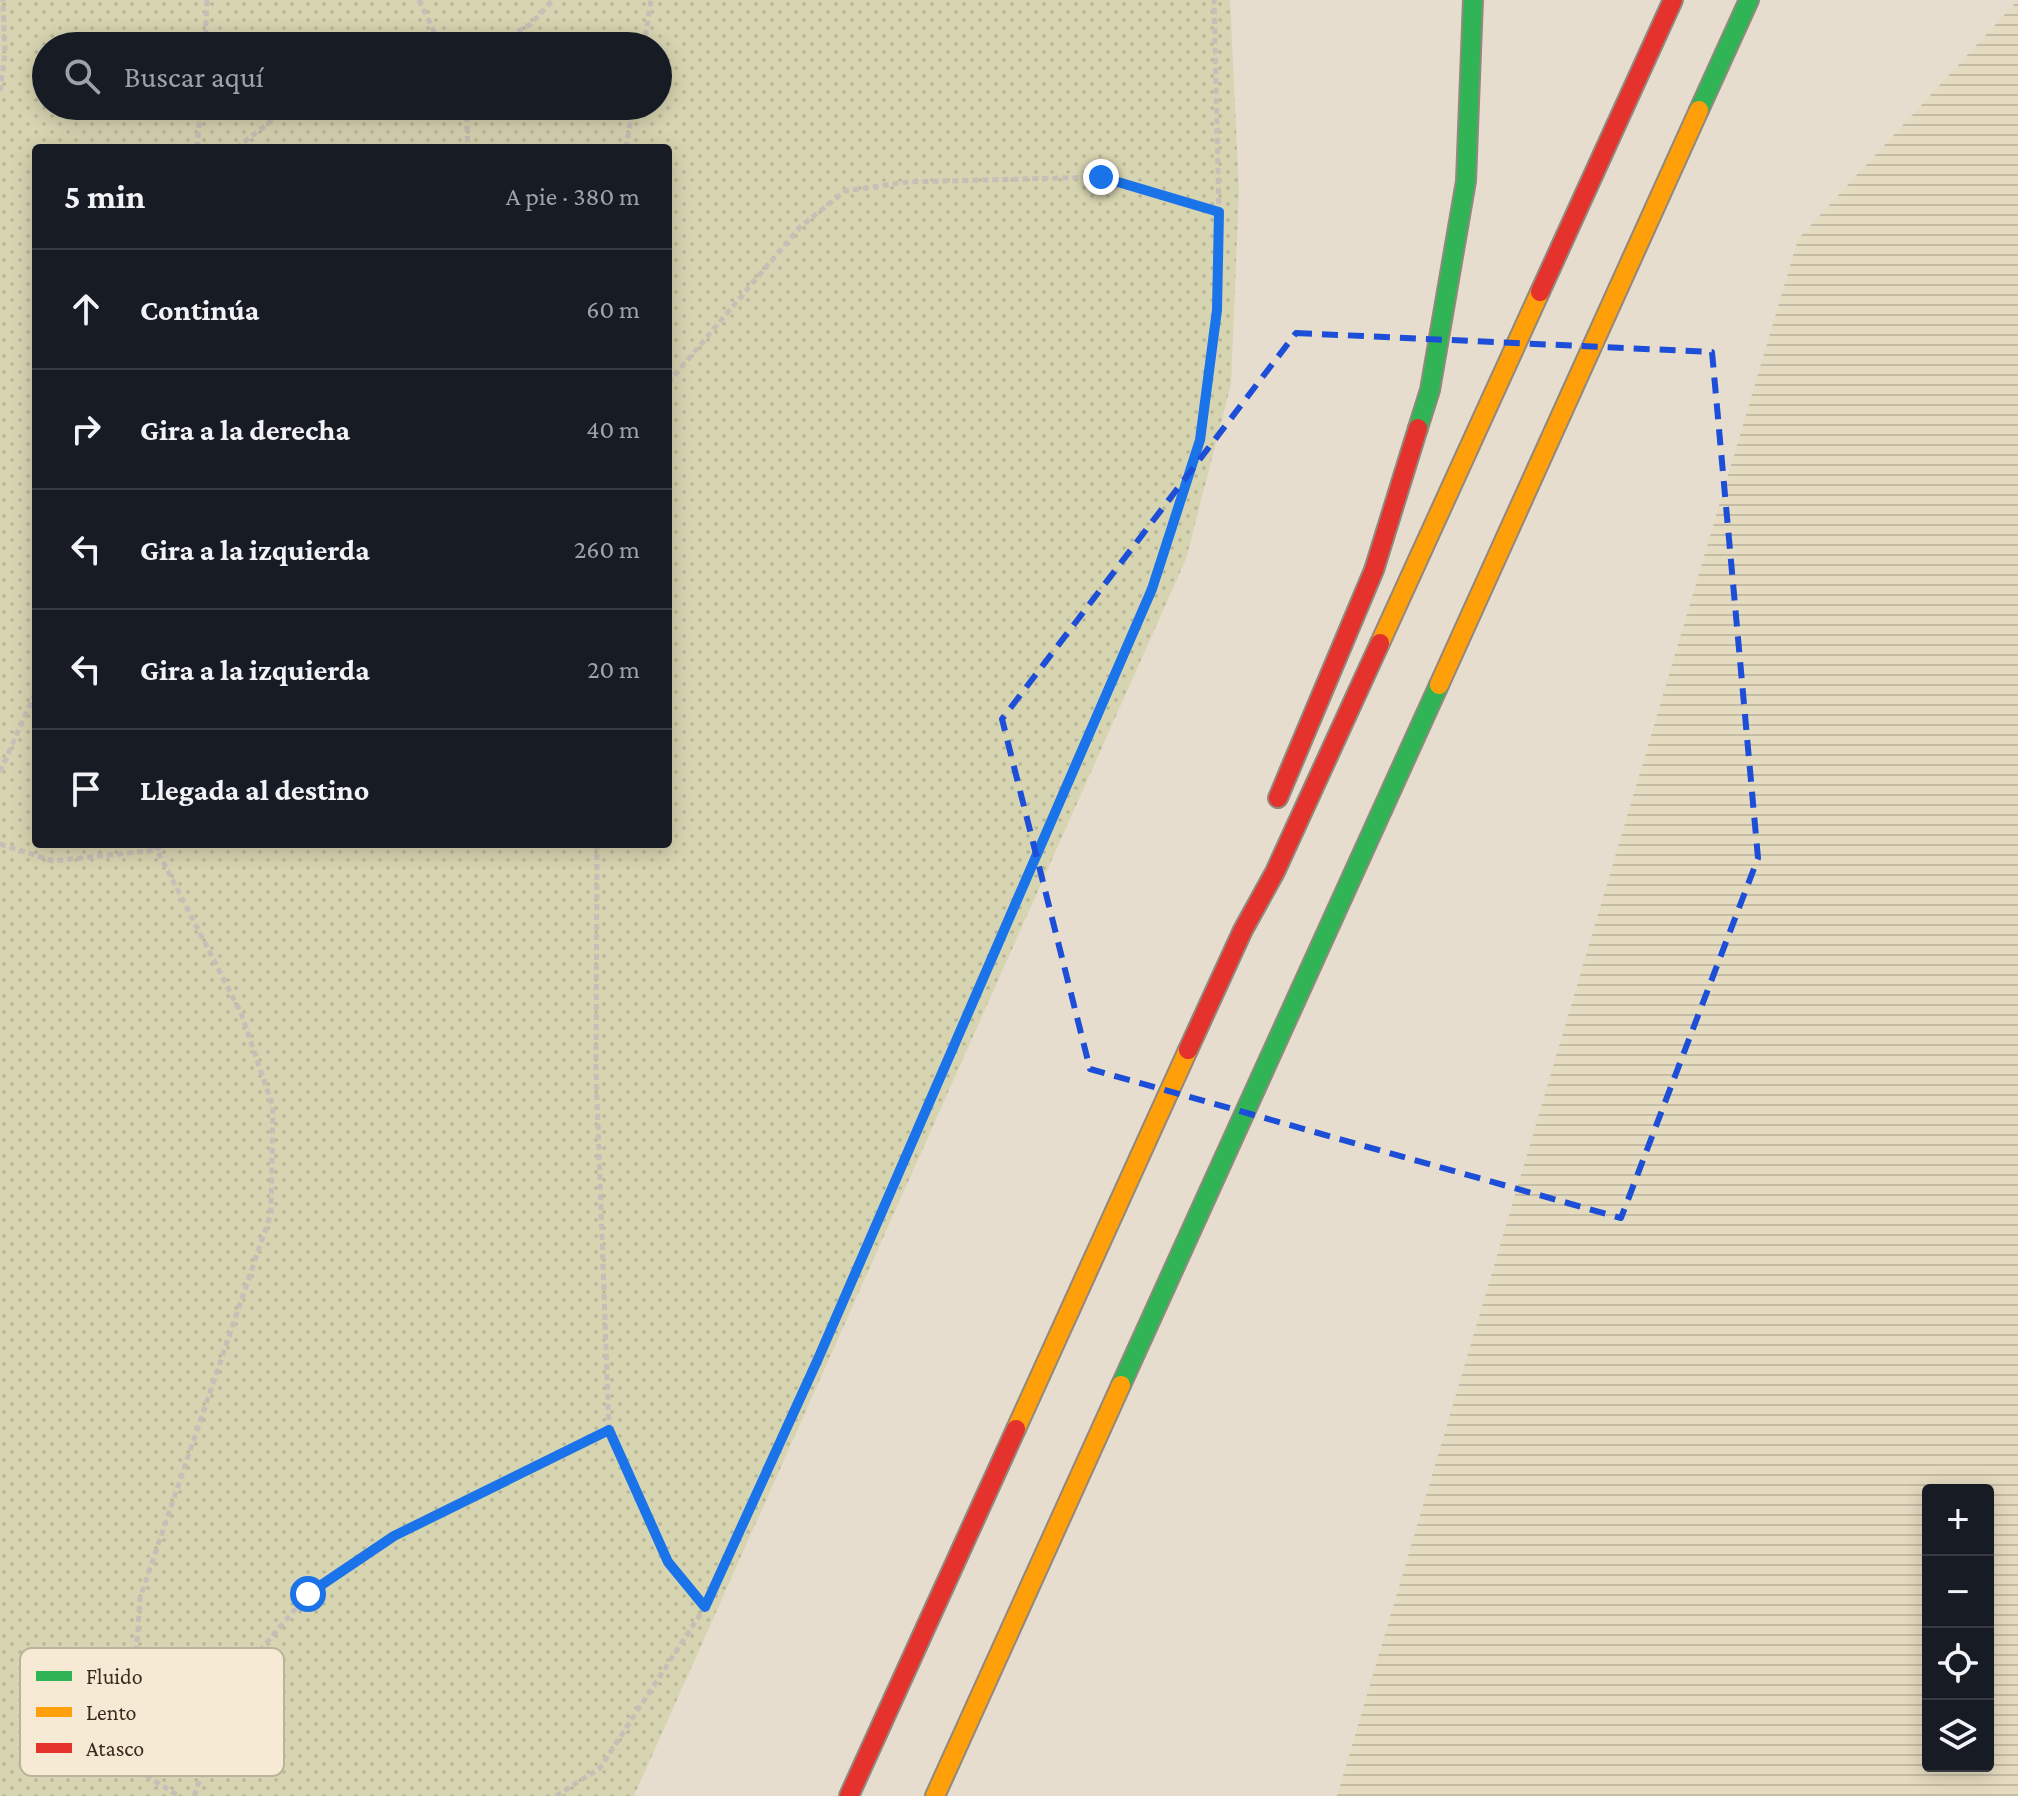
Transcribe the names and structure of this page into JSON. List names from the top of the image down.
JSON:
{
  "legend": ["Fluido", "Lento", "Atasco"],
  "page": {
    "search": "Buscar aquí",
    "heading": ["5 min", "A pie · 380 m"],
    "list": [
      ["Continúa", "60 m"],
      ["Gira a la derecha", "40 m"],
      ["Gira a la izquierda", "260 m"],
      ["Gira a la izquierda", "20 m"],
      "Llegada al destino"
    ],
    "map_buttons": ["+", "−"]
  }
}
